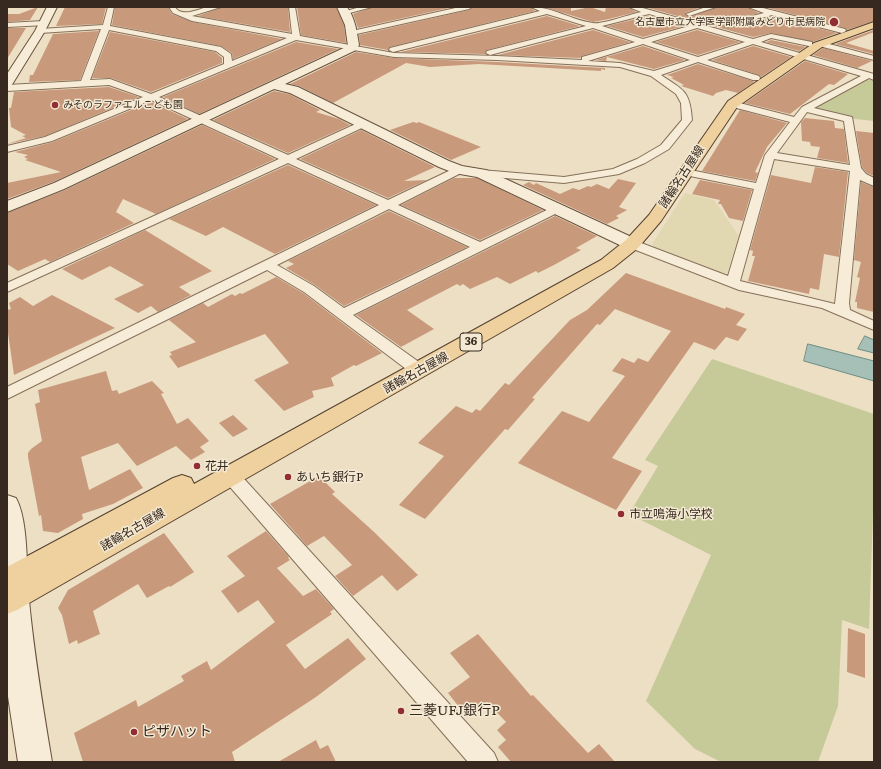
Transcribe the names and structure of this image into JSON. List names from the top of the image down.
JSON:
{
  "streets": {
    "main road": ["諸輪名古屋線", "36"]
  },
  "places": [
    "名古屋市立大学医学部附属みどり市民病院",
    "みそのラファエルこども園",
    "花井",
    "あいち銀行P",
    "市立鳴海小学校",
    "三菱UFJ銀行P",
    "ピザハット"
  ]
}
